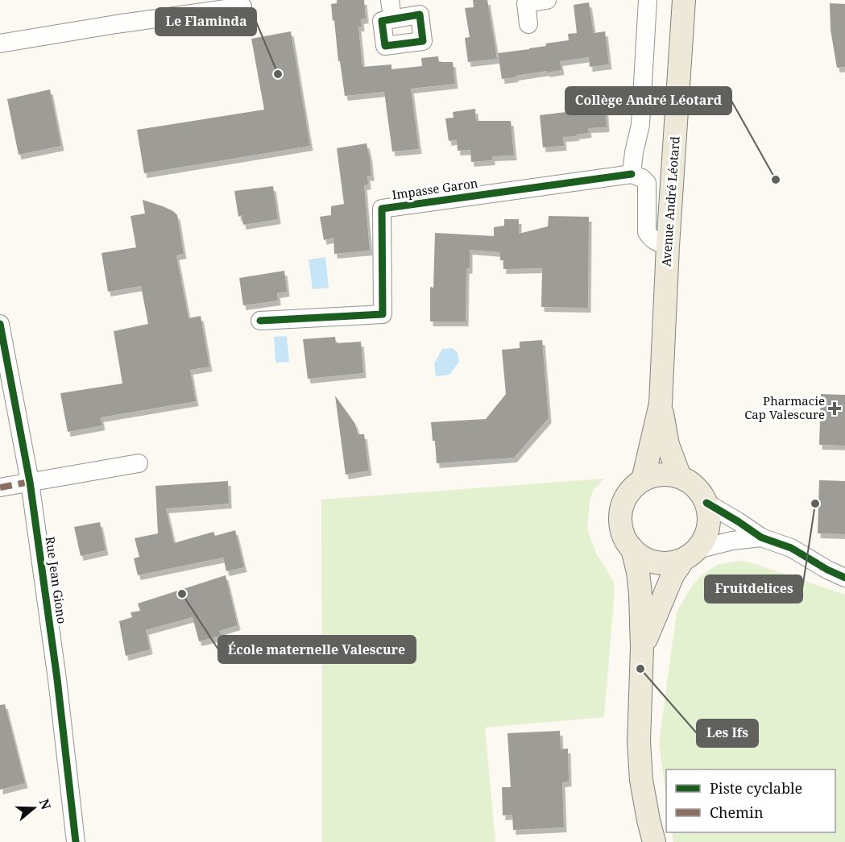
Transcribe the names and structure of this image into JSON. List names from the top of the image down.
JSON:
{
  "streets": {
    "main road": ["Avenue André Léotard"],
    "street": ["Impasse Garon", "Rue Jean Giono"]
  },
  "places": {
    "other": [
      "Le Flaminda",
      "Collège André Léotard",
      "Fruitdelices",
      "École maternelle Valescure",
      "Les Ifs"
    ],
    "health": ["Pharmacie Cap Valescure"]
  },
  "legend": ["Piste cyclable", "Chemin"],
  "north": "right"
}
